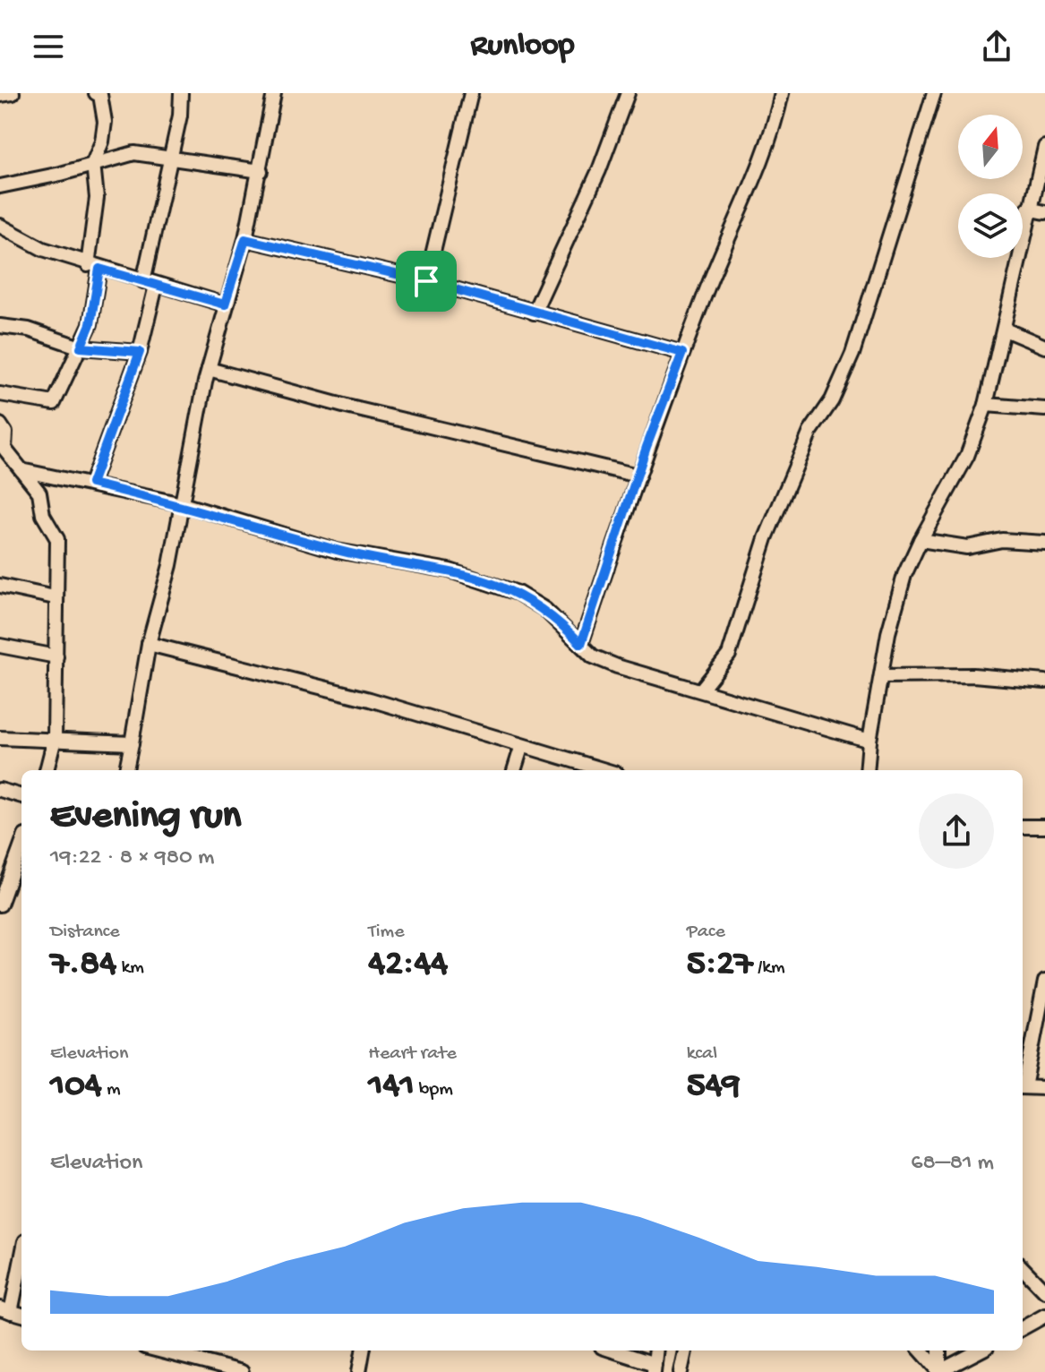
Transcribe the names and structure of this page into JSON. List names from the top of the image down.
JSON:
{
  "north": "top",
  "page": {
    "header": "Runloop",
    "heading": ["Evening run", "19:22 · 8 × 980 m"],
    "stats": [
      ["Distance", "7.84 km"],
      ["Time", "42:44"],
      ["Pace", "5:27 /km"],
      ["Elevation", "104 m"],
      ["Heart rate", "141 bpm"],
      ["kcal", "549"]
    ],
    "chart": ["Elevation", "68–81 m"]
  }
}
